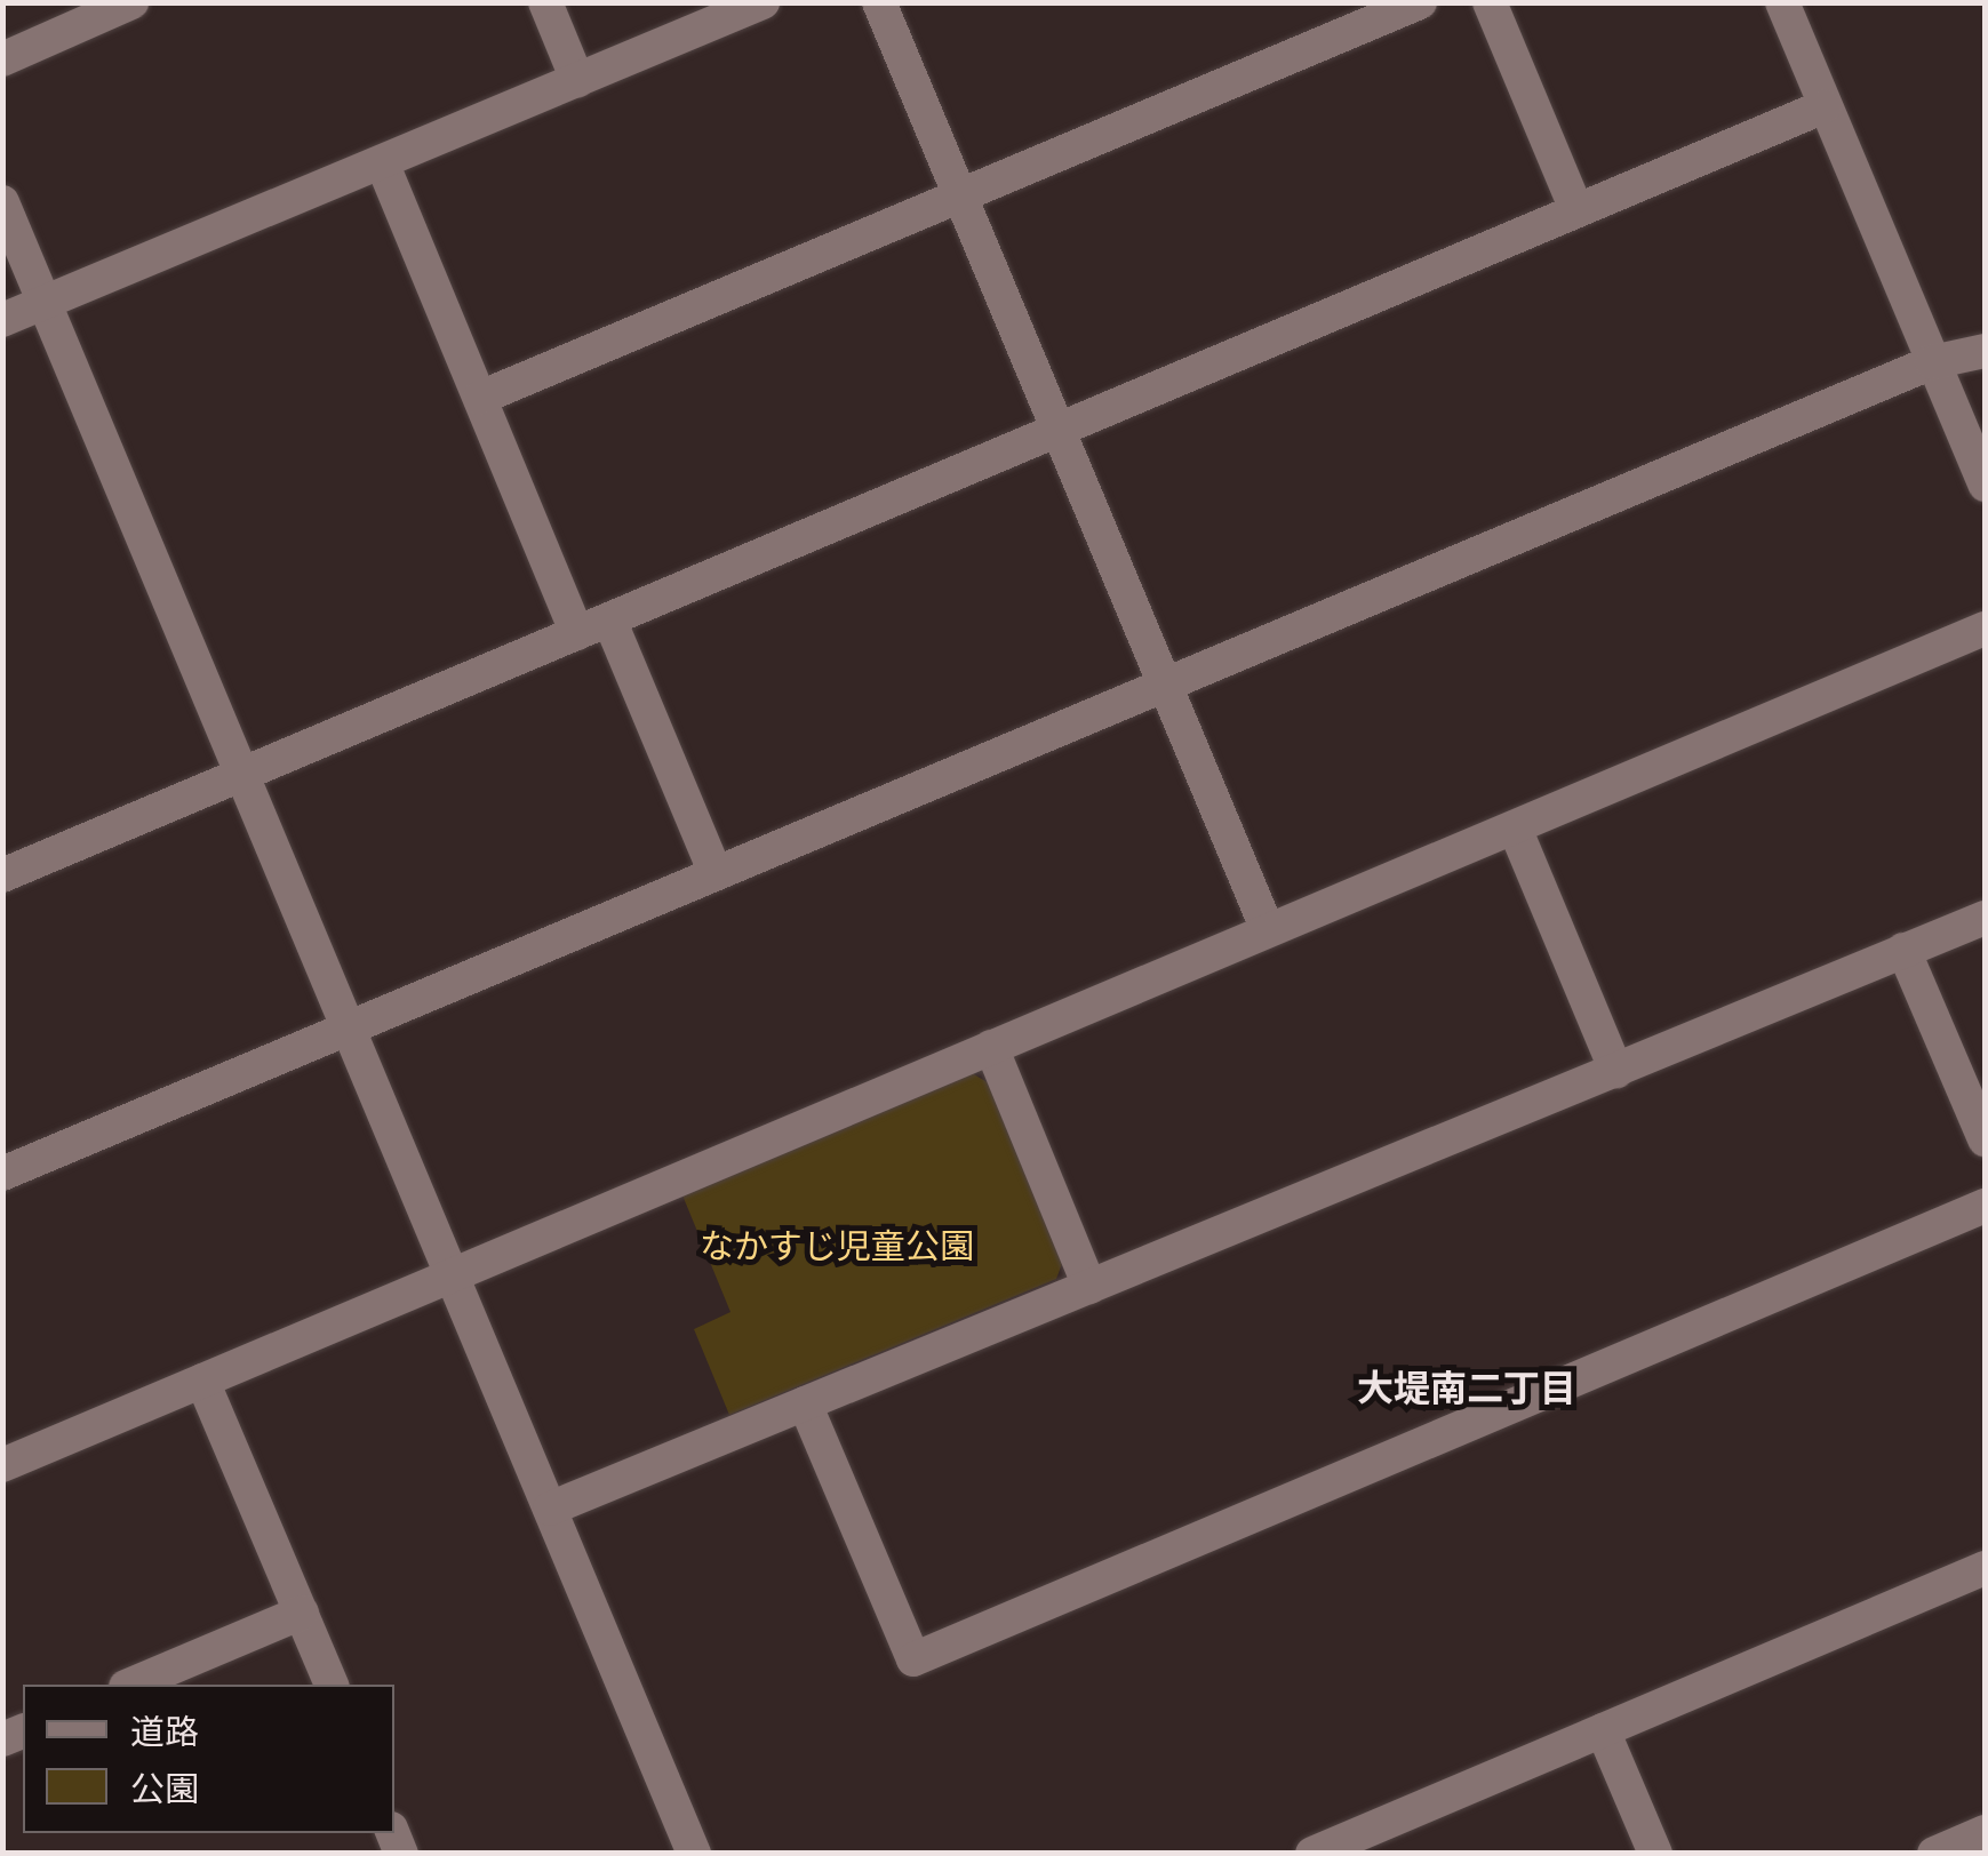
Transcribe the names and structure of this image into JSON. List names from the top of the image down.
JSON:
{
  "districts": ["大堤南二丁目"],
  "parks": ["なかすじ児童公園"],
  "legend": ["道路", "公園"]
}
